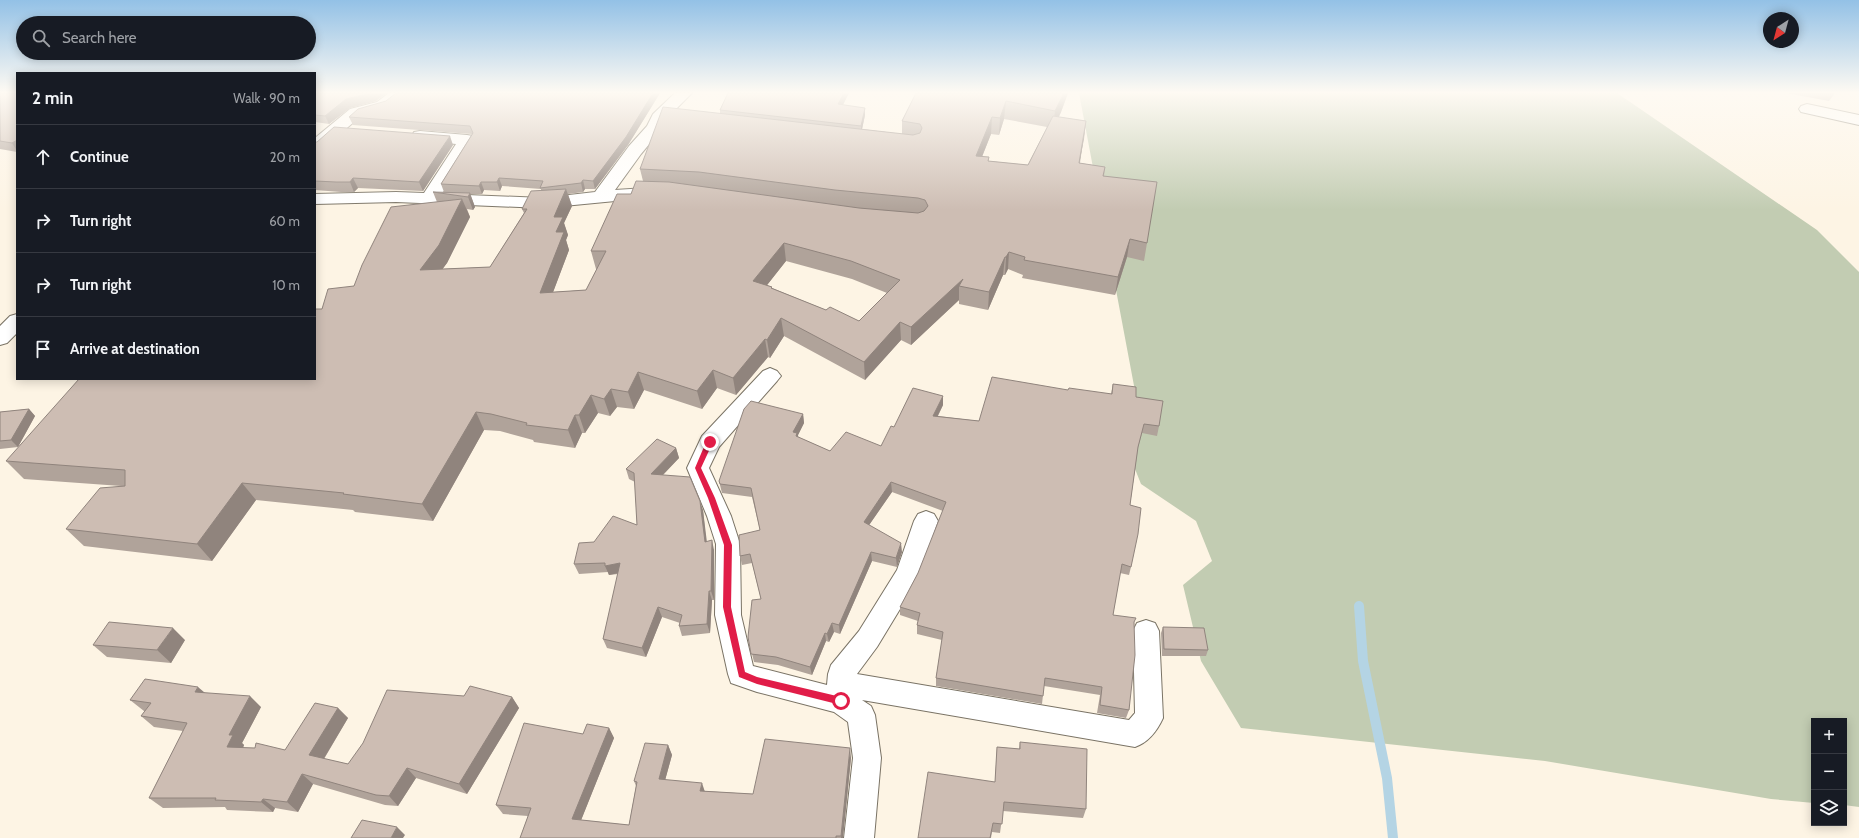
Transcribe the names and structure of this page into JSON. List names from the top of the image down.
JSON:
{
  "north": "bottom left",
  "page": {
    "search": "Search here",
    "heading": ["2 min", "Walk · 90 m"],
    "list": [
      ["Continue", "20 m"],
      ["Turn right", "60 m"],
      ["Turn right", "10 m"],
      "Arrive at destination"
    ],
    "map_buttons": ["+", "−"]
  }
}
